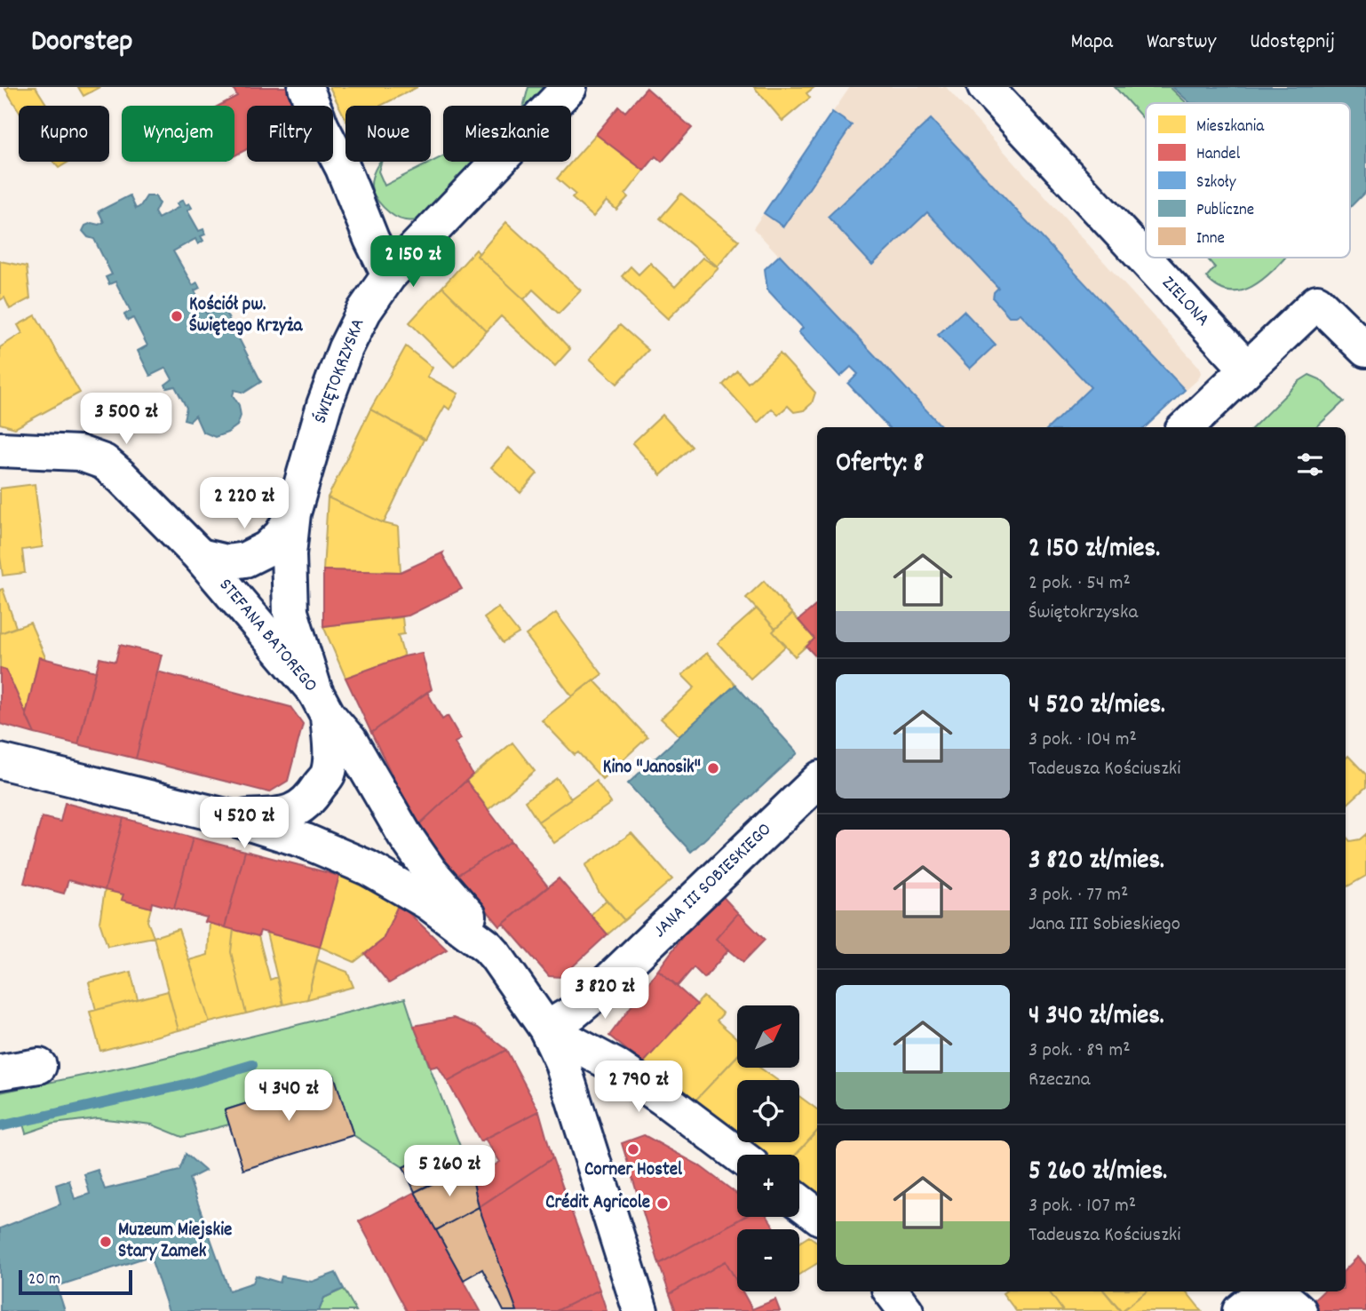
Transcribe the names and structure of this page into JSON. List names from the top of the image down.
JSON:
{
  "streets": {
    "street": [
      "ZIELONA",
      "ŚWIĘTOKRZYSKA",
      "STEFANA BATOREGO",
      "JANA III SOBIESKIEGO"
    ]
  },
  "crossings": [
    ["ŚWIĘTOKRZYSKA", "STEFANA BATOREGO"]
  ],
  "places": [
    "Kościół pw. Świętego Krzyża",
    "Kino \"Janosik\"",
    "Corner Hostel",
    "Crédit Agricole",
    "Muzeum Miejskie Stary Zamek"
  ],
  "legend": [
    "Mieszkania",
    "Handel",
    "Szkoły",
    "Publiczne",
    "Inne"
  ],
  "scale_bar": "20 m",
  "north": "top right",
  "page": {
    "header": "Doorstep",
    "nav": ["Mapa", "Warstwy", "Udostępnij"],
    "chip": [
      "Kupno",
      "Wynajem",
      "Filtry",
      "Nowe",
      "Mieszkanie"
    ],
    "price": [
      "2 150 zł",
      "3 500 zł",
      "2 220 zł",
      "4 520 zł",
      "3 820 zł",
      "2 790 zł",
      "4 340 zł",
      "5 260 zł"
    ],
    "heading": "Oferty: 8",
    "list": [
      {
        "name": "2 150 zł/mies.",
        "note": "2 pok. · 54 m² · Świętokrzyska"
      },
      {
        "name": "4 520 zł/mies.",
        "note": "3 pok. · 104 m² · Tadeusza Kościuszki"
      },
      {
        "name": "3 820 zł/mies.",
        "note": "3 pok. · 77 m² · Jana III Sobieskiego"
      },
      {
        "name": "4 340 zł/mies.",
        "note": "3 pok. · 89 m² · Rzeczna"
      },
      {
        "name": "5 260 zł/mies.",
        "note": "3 pok. · 107 m² · Tadeusza Kościuszki"
      }
    ],
    "map_buttons": ["+", "−"],
    "scale": "20 m"
  }
}
